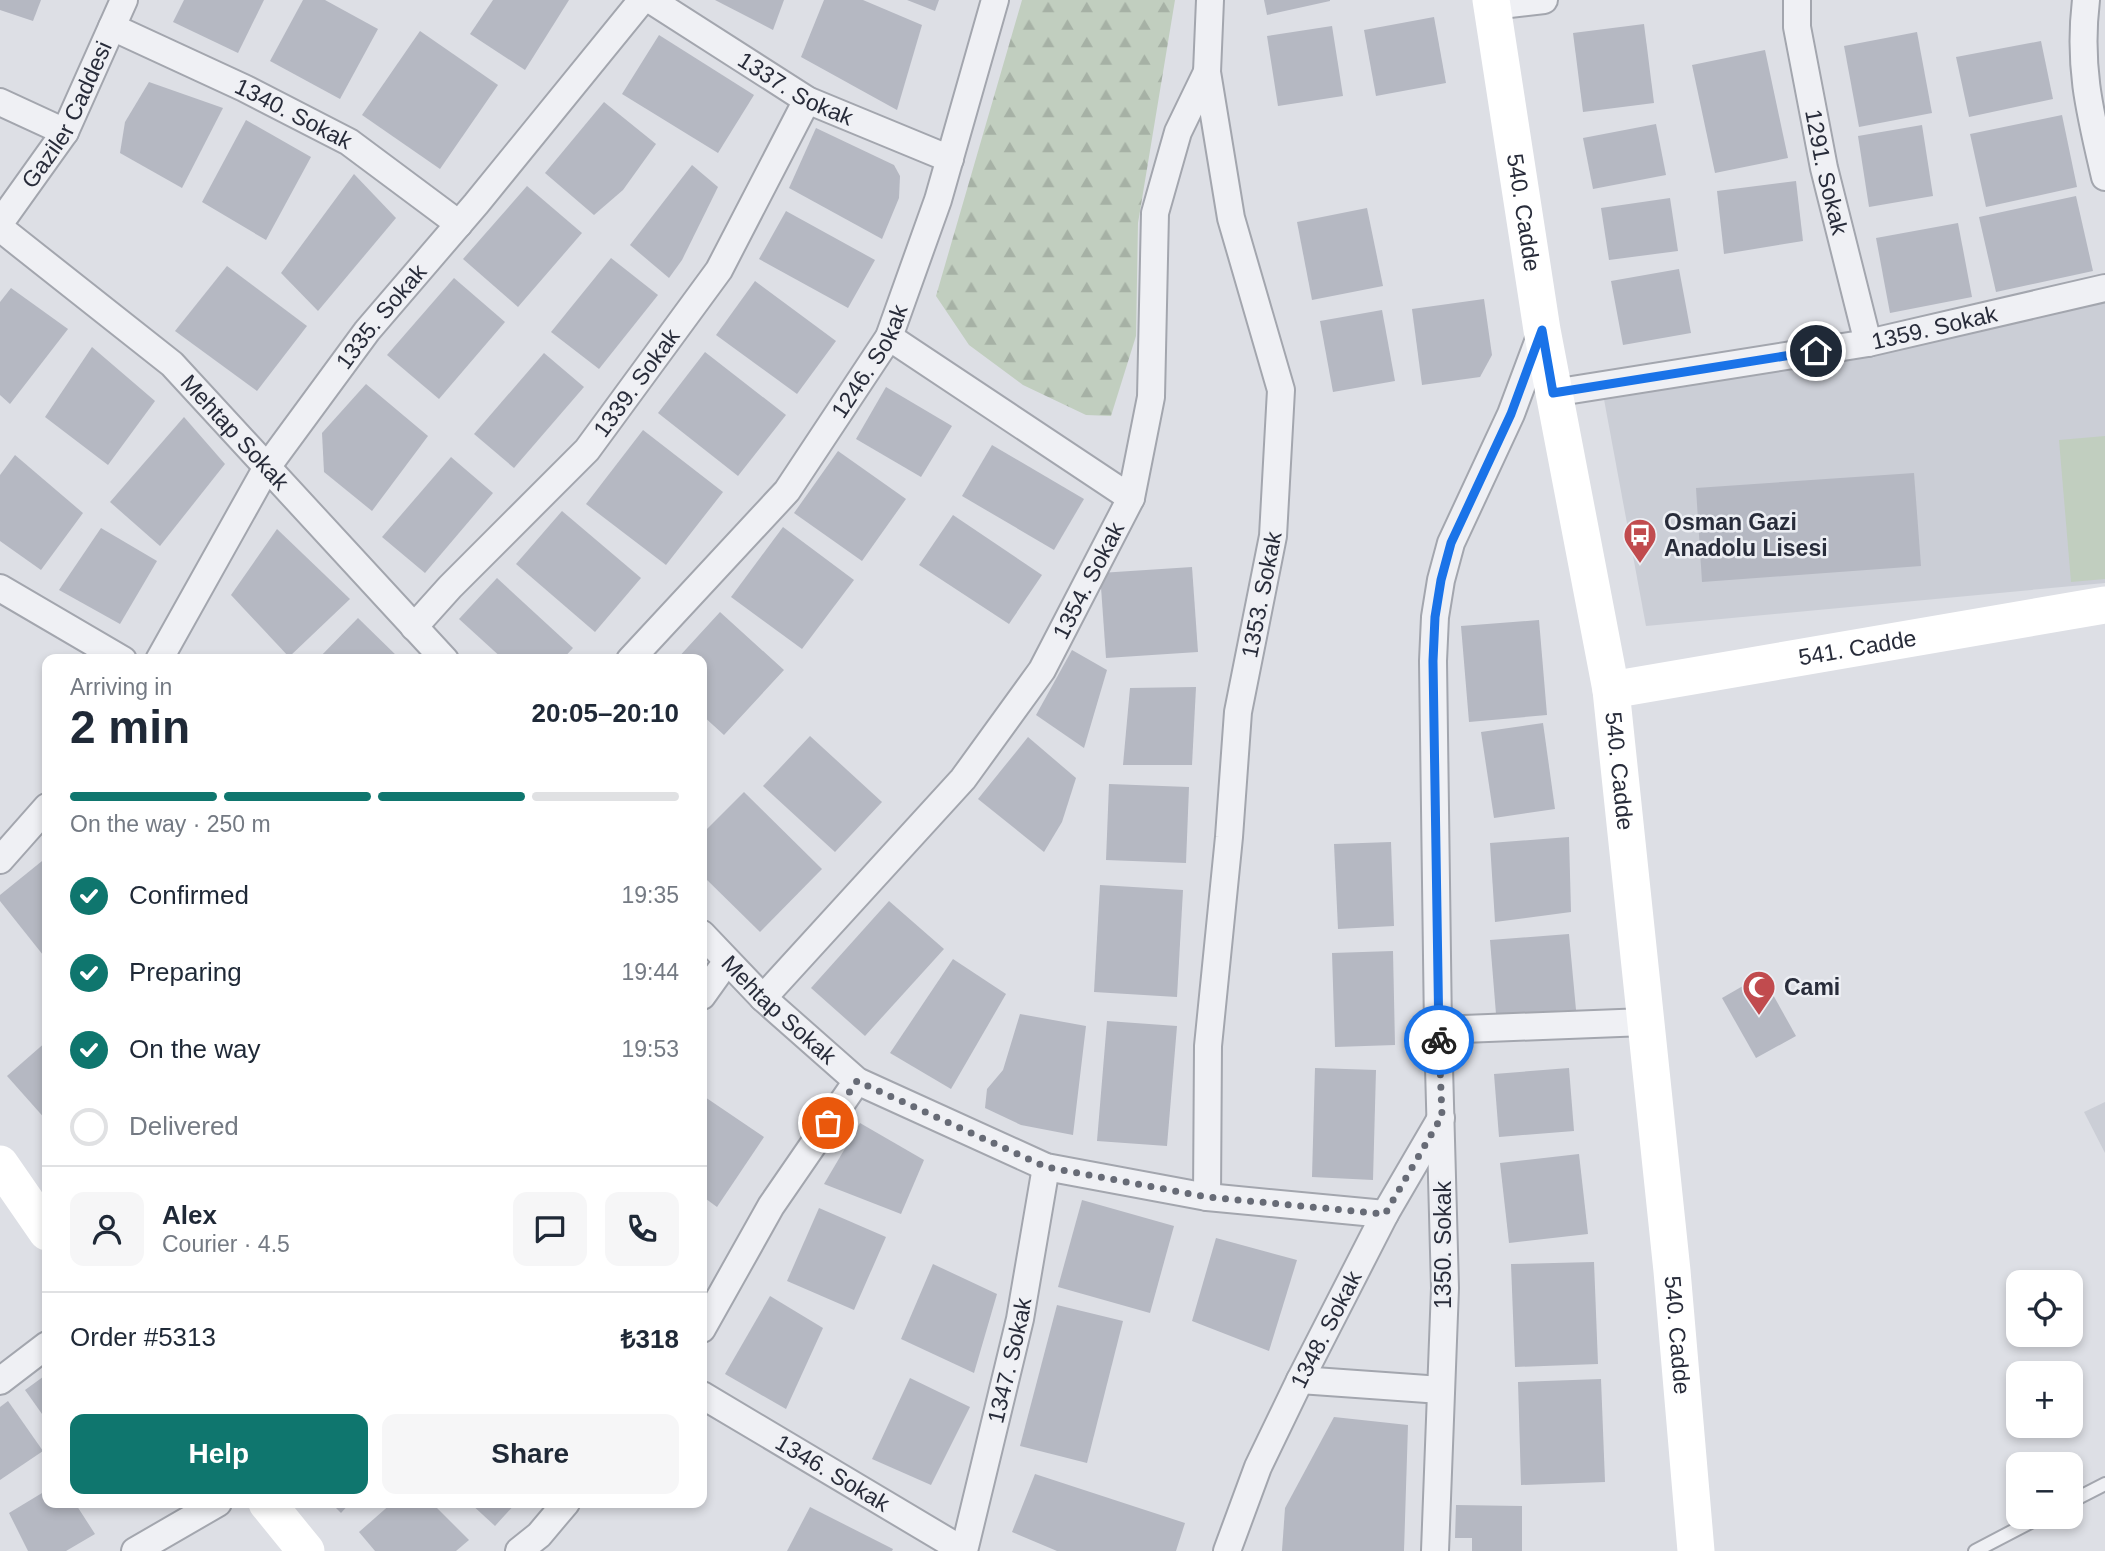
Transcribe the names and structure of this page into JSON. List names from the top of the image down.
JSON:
{
  "streets": {
    "street": [
      "1337. Sokak",
      "Gaziler Caddesi",
      "1340. Sokak",
      "1291. Sokak",
      "540. Cadde",
      "1335. Sokak",
      "1359. Sokak",
      "1246. Sokak",
      "1339. Sokak",
      "Mehtap Sokak",
      "1354. Sokak",
      "1353. Sokak",
      "541. Cadde",
      "1350. Sokak",
      "1348. Sokak",
      "1347. Sokak",
      "1346. Sokak"
    ]
  },
  "crossings": [
    ["1337. Sokak", "1246. Sokak"],
    ["1337. Sokak", "1339. Sokak"],
    ["Gaziler Caddesi", "1340. Sokak"],
    ["Gaziler Caddesi", "Mehtap Sokak"],
    ["1340. Sokak", "1335. Sokak"],
    ["1291. Sokak", "1359. Sokak"],
    ["540. Cadde", "1359. Sokak"],
    ["540. Cadde", "541. Cadde"],
    ["540. Cadde", "1350. Sokak"],
    ["1335. Sokak", "Mehtap Sokak"],
    ["1339. Sokak", "Mehtap Sokak"],
    ["Mehtap Sokak", "1354. Sokak"],
    ["Mehtap Sokak", "1353. Sokak"],
    ["Mehtap Sokak", "1348. Sokak"],
    ["Mehtap Sokak", "1347. Sokak"],
    ["1354. Sokak", "1353. Sokak"],
    ["1350. Sokak", "1348. Sokak"],
    ["1347. Sokak", "1346. Sokak"]
  ],
  "places": {
    "bus stop": ["Osman Gazi Anadolu Lisesi"],
    "mosque": ["Cami"]
  },
  "page": {
    "heading": ["2 min", "Arriving in", "20:05–20:10"],
    "panel": [
      "Alex",
      "Courier · 4.5",
      "Order #5313",
      "₺318"
    ],
    "bar": "On the way · 250 m",
    "list": [
      ["Confirmed", "19:35"],
      ["Preparing", "19:44"],
      ["On the way", "19:53"],
      "Delivered"
    ],
    "map_buttons": ["+", "−"],
    "buttons": ["Help", "Share"]
  }
}
